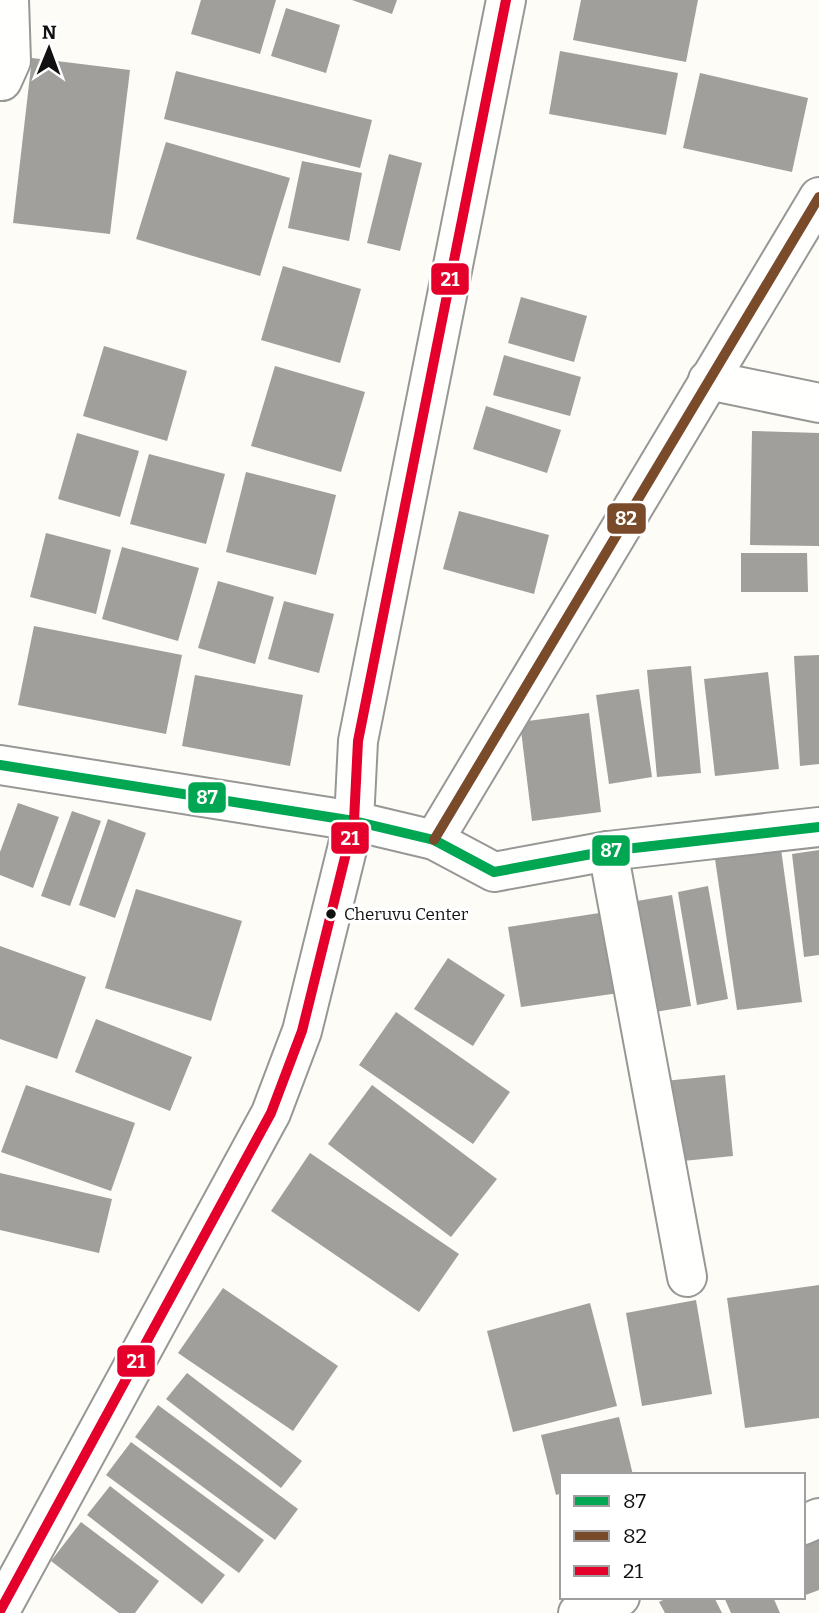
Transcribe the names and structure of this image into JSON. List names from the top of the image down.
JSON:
{
  "places": ["Cheruvu Center"],
  "lines": ["transit line 21", "transit line 82", "transit line 87"],
  "legend": ["87", "82", "21"],
  "north": "top"
}
